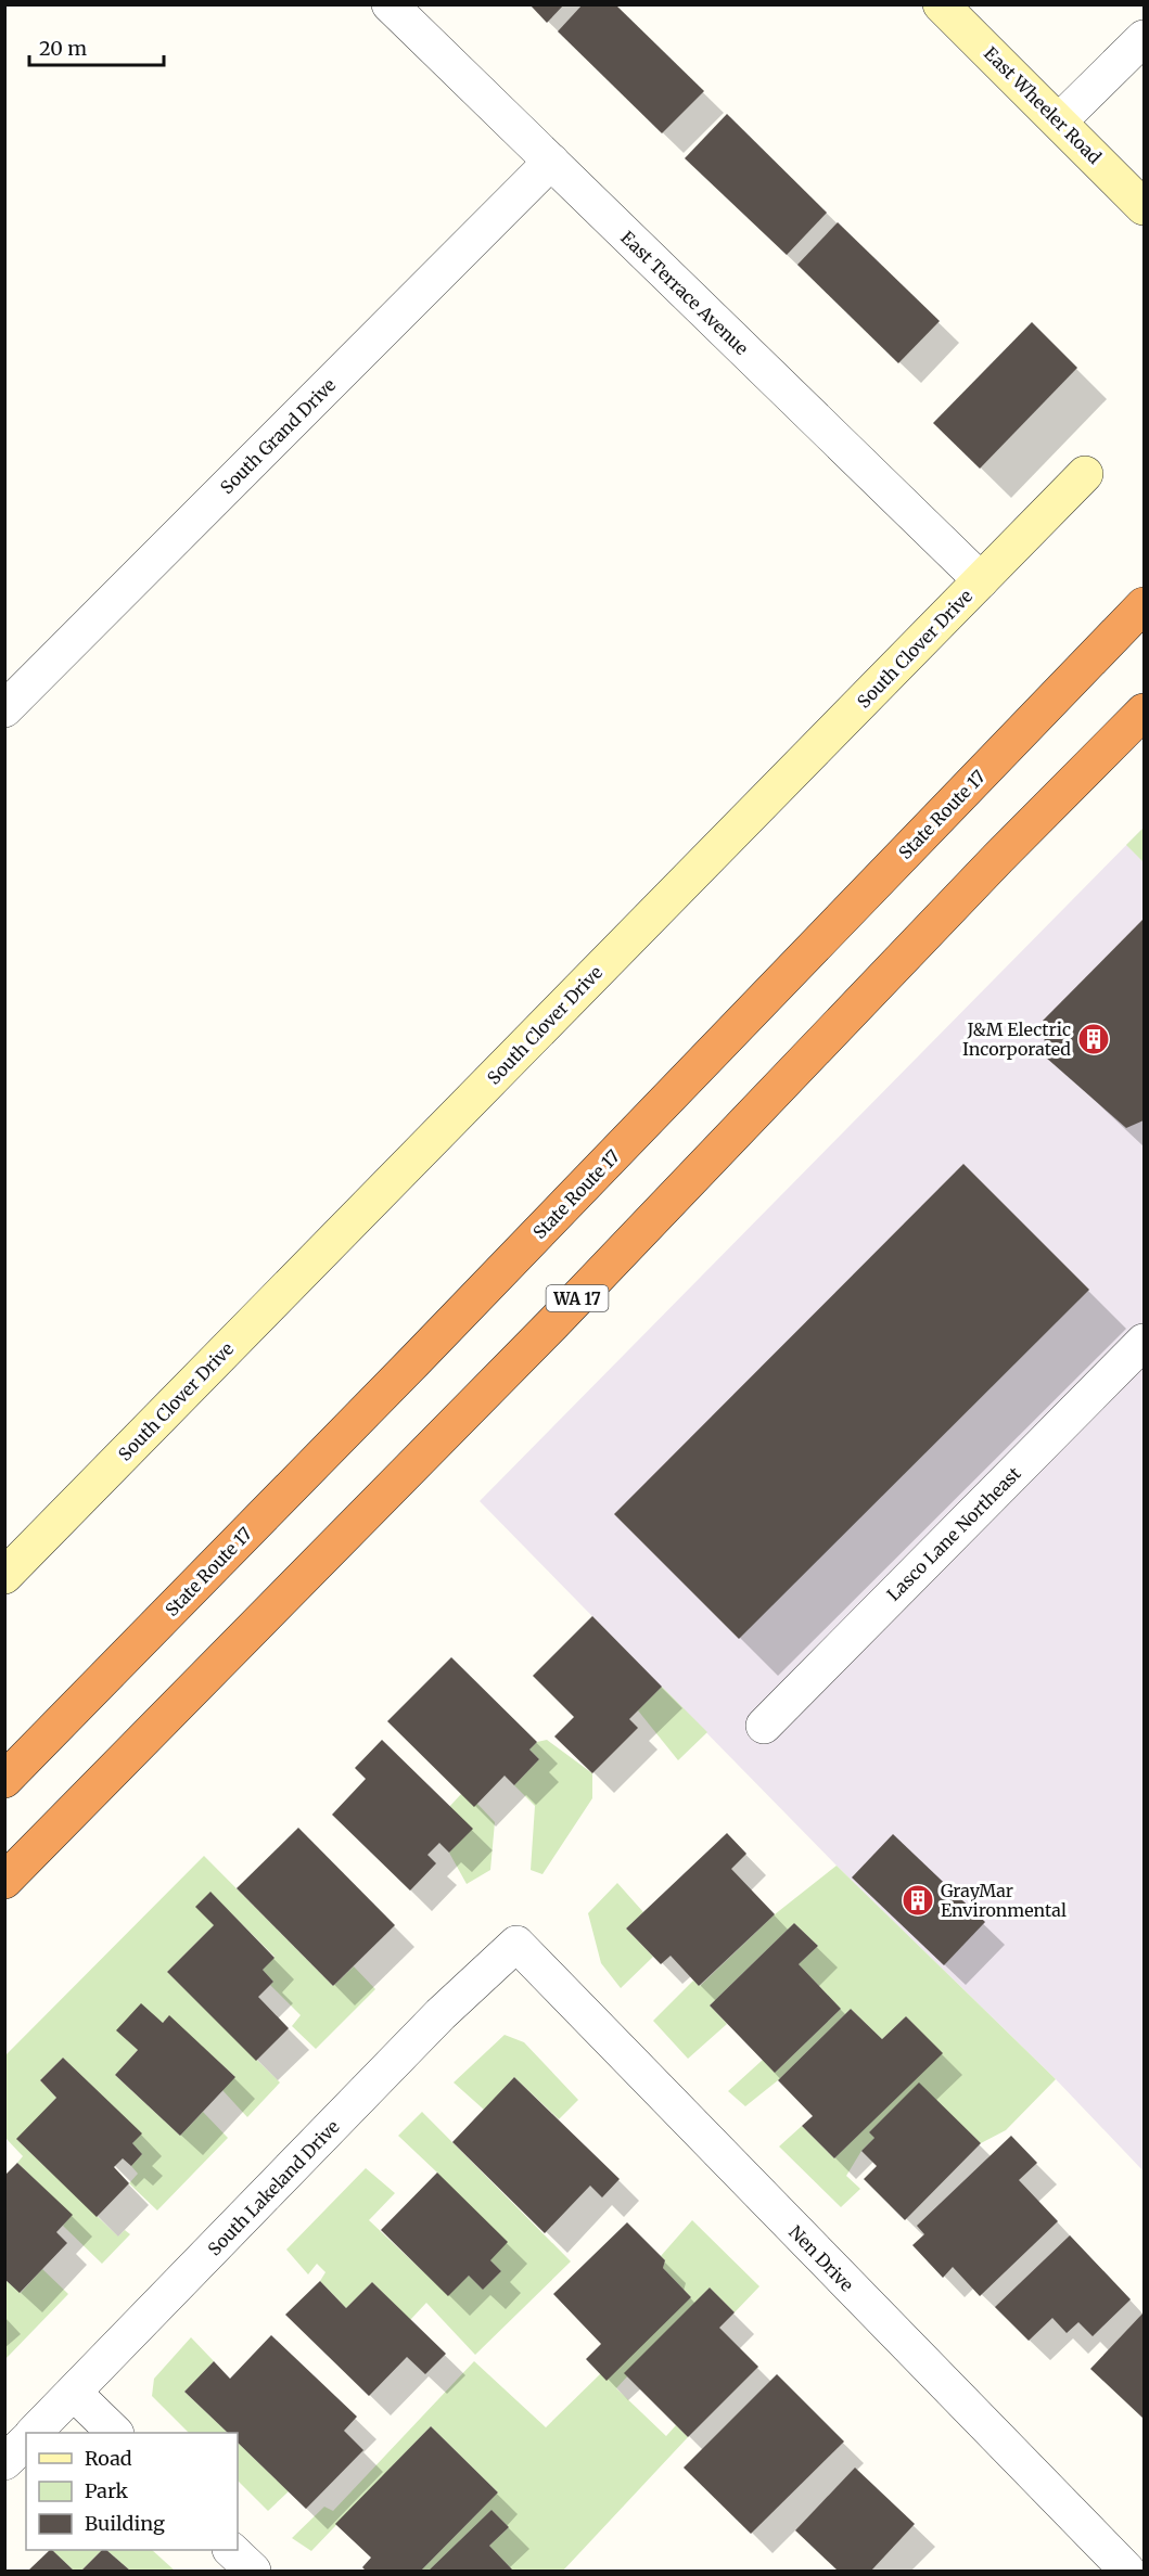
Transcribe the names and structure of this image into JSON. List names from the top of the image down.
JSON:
{
  "streets": {
    "highway": ["State Route 17", "WA 17"],
    "street": [
      "East Wheeler Road",
      "East Terrace Avenue",
      "South Grand Drive",
      "South Clover Drive",
      "Lasco Lane Northeast",
      "South Lakeland Drive",
      "Nen Drive"
    ]
  },
  "crossings": [
    ["East Terrace Avenue", "South Grand Drive"],
    ["East Terrace Avenue", "South Clover Drive"],
    ["South Lakeland Drive", "Nen Drive"]
  ],
  "places": {
    "building": ["J&M Electric Incorporated", "GrayMar Environmental"]
  },
  "legend": ["Road", "Park", "Building"],
  "scale_bar": "20 m"
}
